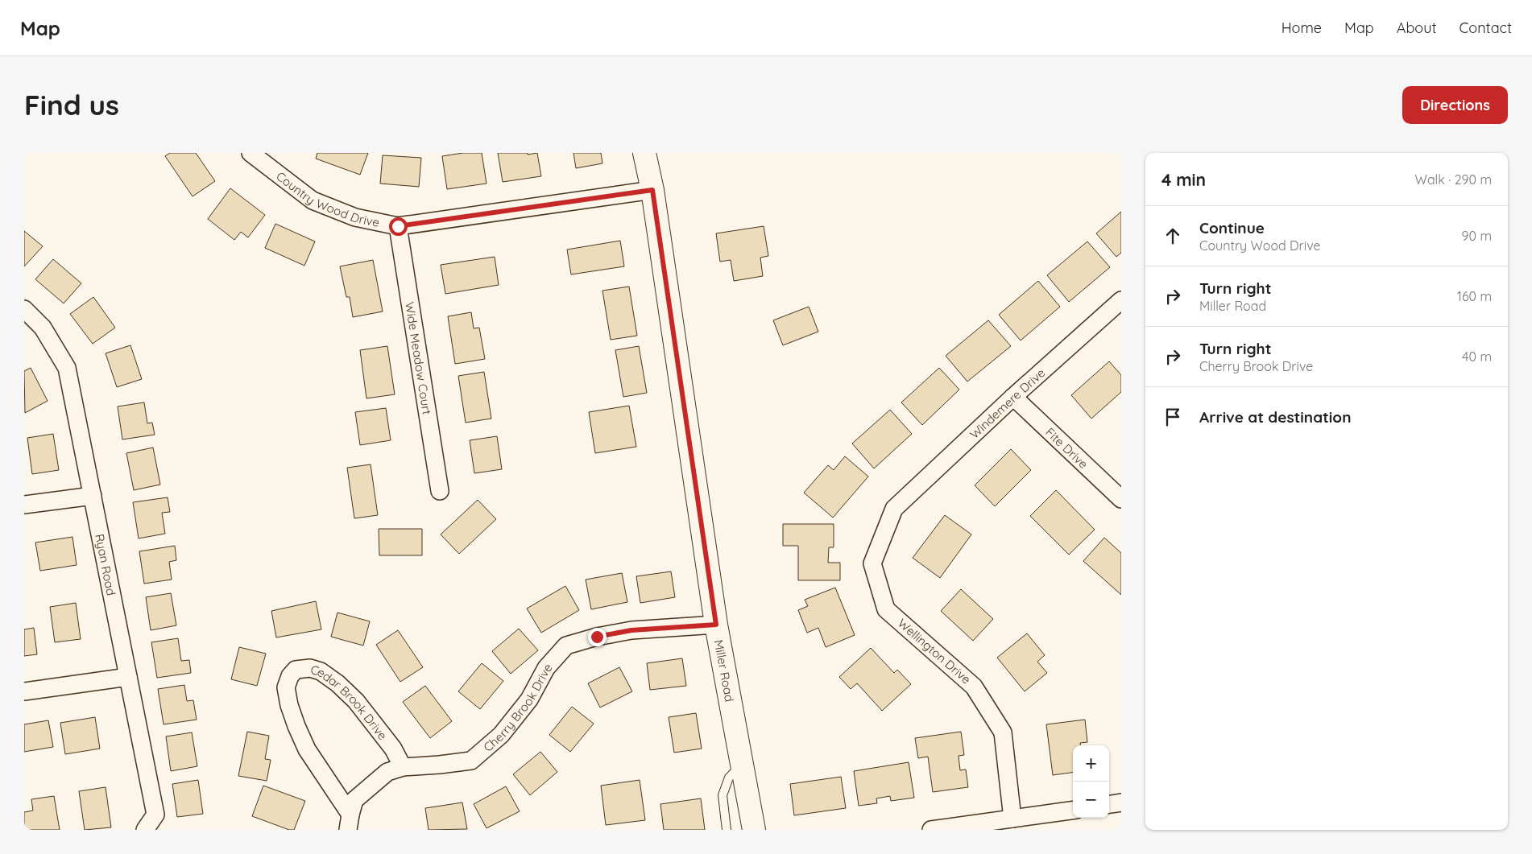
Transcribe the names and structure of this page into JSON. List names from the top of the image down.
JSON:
{
  "streets": {
    "street": [
      "Country Wood Drive",
      "Wide Meadow Court",
      "Windemere Drive",
      "Fite Drive",
      "Ryan Road",
      "Wellington Drive",
      "Miller Road",
      "Cedar Brook Drive",
      "Cherry Brook Drive"
    ]
  },
  "crossings": [
    ["Country Wood Drive", "Wide Meadow Court"],
    ["Country Wood Drive", "Miller Road"],
    ["Windemere Drive", "Fite Drive"],
    ["Windemere Drive", "Wellington Drive"],
    ["Miller Road", "Cherry Brook Drive"],
    ["Cedar Brook Drive", "Cherry Brook Drive"]
  ],
  "page": {
    "header": "Map",
    "nav": [
      "Home",
      "Map",
      "About",
      "Contact"
    ],
    "buttons": "Directions",
    "title": "Find us",
    "heading": ["4 min", "Walk · 290 m"],
    "list": [
      ["Continue", "Country Wood Drive", "90 m"],
      ["Turn right", "Miller Road", "160 m"],
      ["Turn right", "Cherry Brook Drive", "40 m"],
      "Arrive at destination"
    ],
    "map_buttons": ["+", "−"]
  }
}
